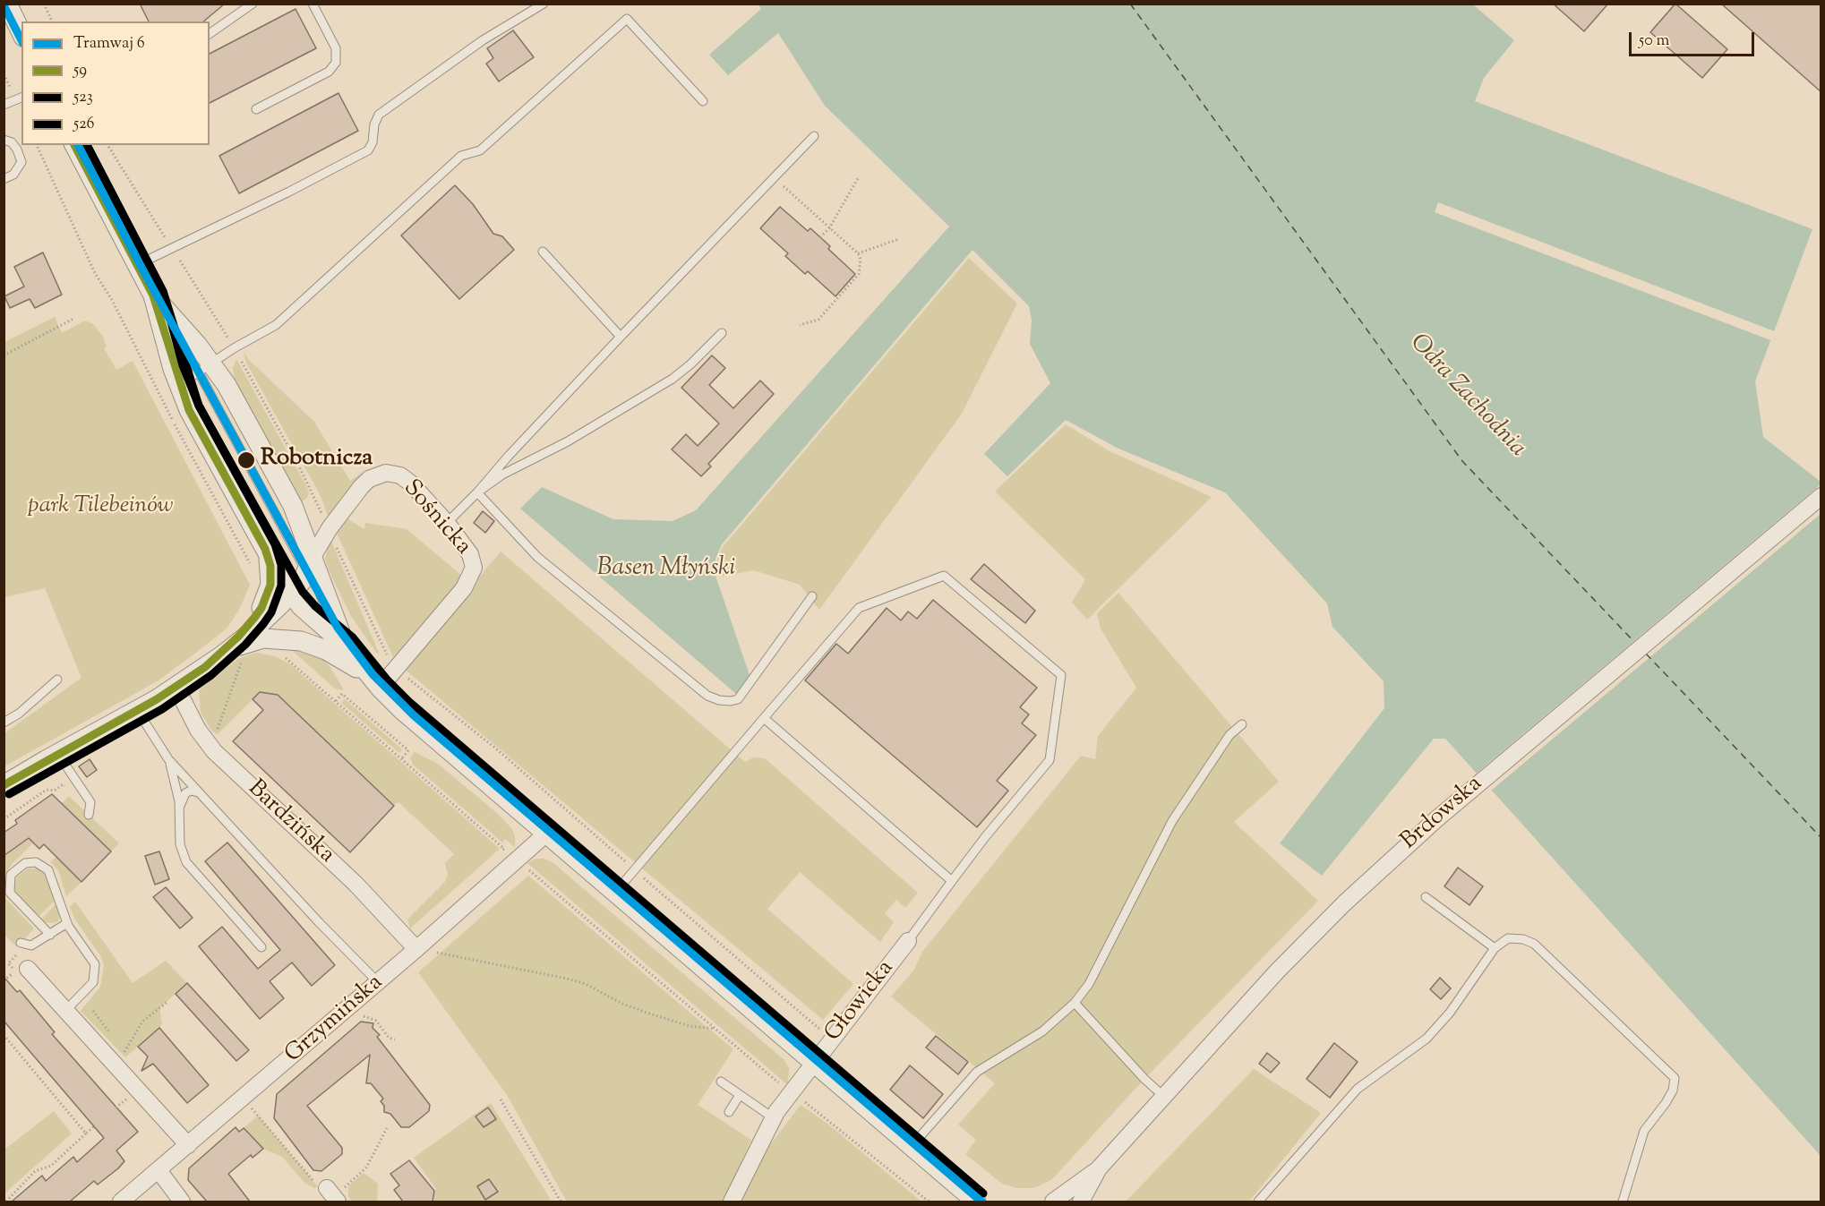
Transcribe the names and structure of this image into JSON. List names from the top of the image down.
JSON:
{
  "streets": {
    "street": [
      "Sośnicka",
      "Brdowska",
      "Bardzińska",
      "Głowicka",
      "Grzymińska"
    ]
  },
  "crossings": [
    ["Bardzińska", "Grzymińska"]
  ],
  "water": ["Odra Zachodnia", "Basen Młyński"],
  "parks": ["park Tilebeinów"],
  "places": ["Robotnicza"],
  "lines": [
    "tram line 6",
    "transit line 59",
    "transit line 523",
    "transit line 526"
  ],
  "legend": [
    "Tramwaj 6",
    "59",
    "523",
    "526"
  ],
  "scale_bar": "50 m"
}
